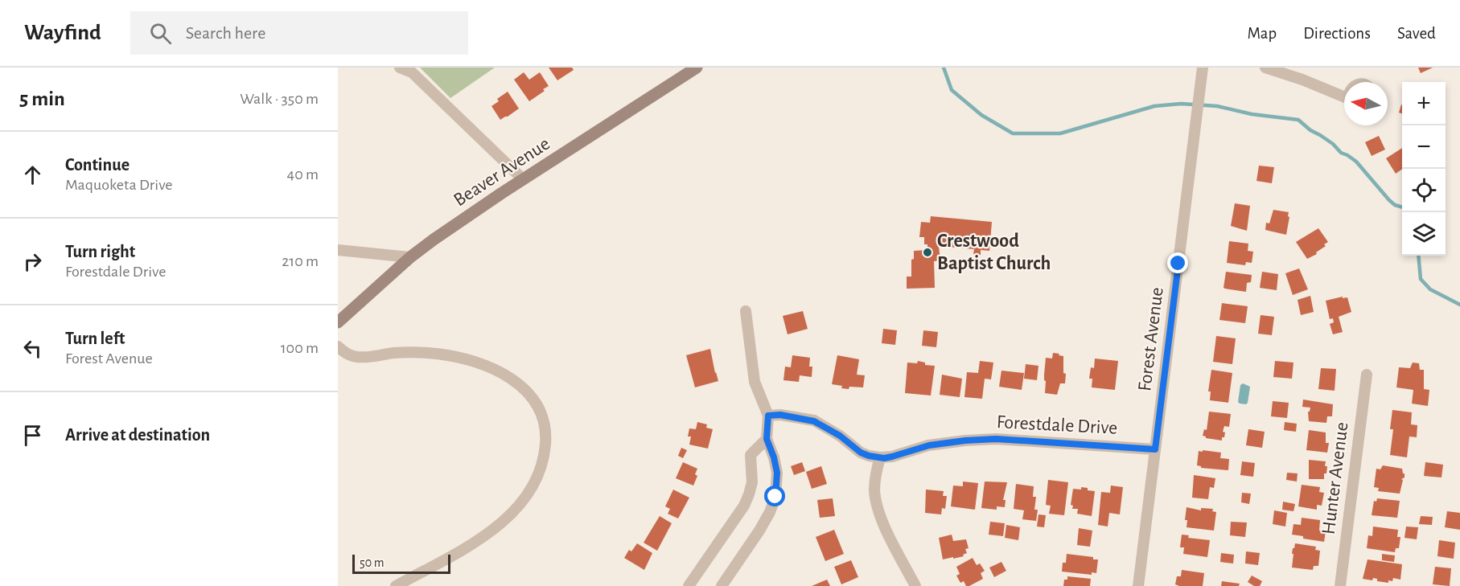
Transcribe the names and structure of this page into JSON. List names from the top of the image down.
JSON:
{
  "streets": {
    "main road": ["Beaver Avenue"],
    "street": ["Forest Avenue", "Forestdale Drive", "Hunter Avenue"]
  },
  "crossings": [
    ["Forest Avenue", "Forestdale Drive"]
  ],
  "places": ["Crestwood Baptist Church"],
  "scale_bar": "50 m",
  "north": "left",
  "page": {
    "header": "Wayfind",
    "search": "Search here",
    "nav": ["Map", "Directions", "Saved"],
    "heading": ["5 min", "Walk · 350 m"],
    "map_buttons": ["+", "−"],
    "list": [
      ["Continue", "Maquoketa Drive", "40 m"],
      ["Turn right", "Forestdale Drive", "210 m"],
      ["Turn left", "Forest Avenue", "100 m"],
      "Arrive at destination"
    ],
    "scale": "50 m"
  }
}
